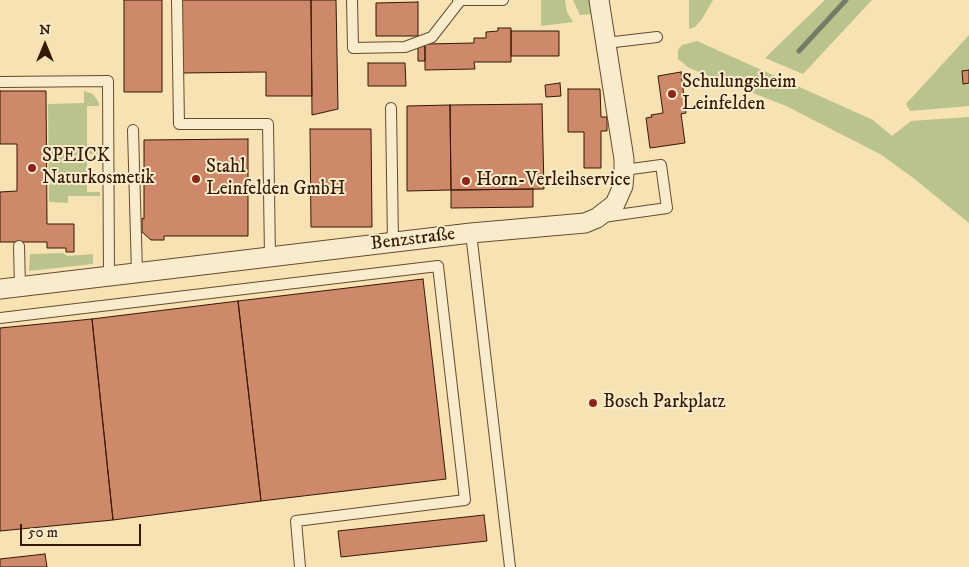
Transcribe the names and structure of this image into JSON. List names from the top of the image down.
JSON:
{
  "streets": {
    "street": ["Benzstraße"]
  },
  "places": [
    "Schulungsheim Leinfelden",
    "SPEICK Naturkosmetik",
    "Stahl Leinfelden GmbH",
    "Horn-Verleihservice",
    "Bosch Parkplatz"
  ],
  "scale_bar": "50 m",
  "north": "top"
}
